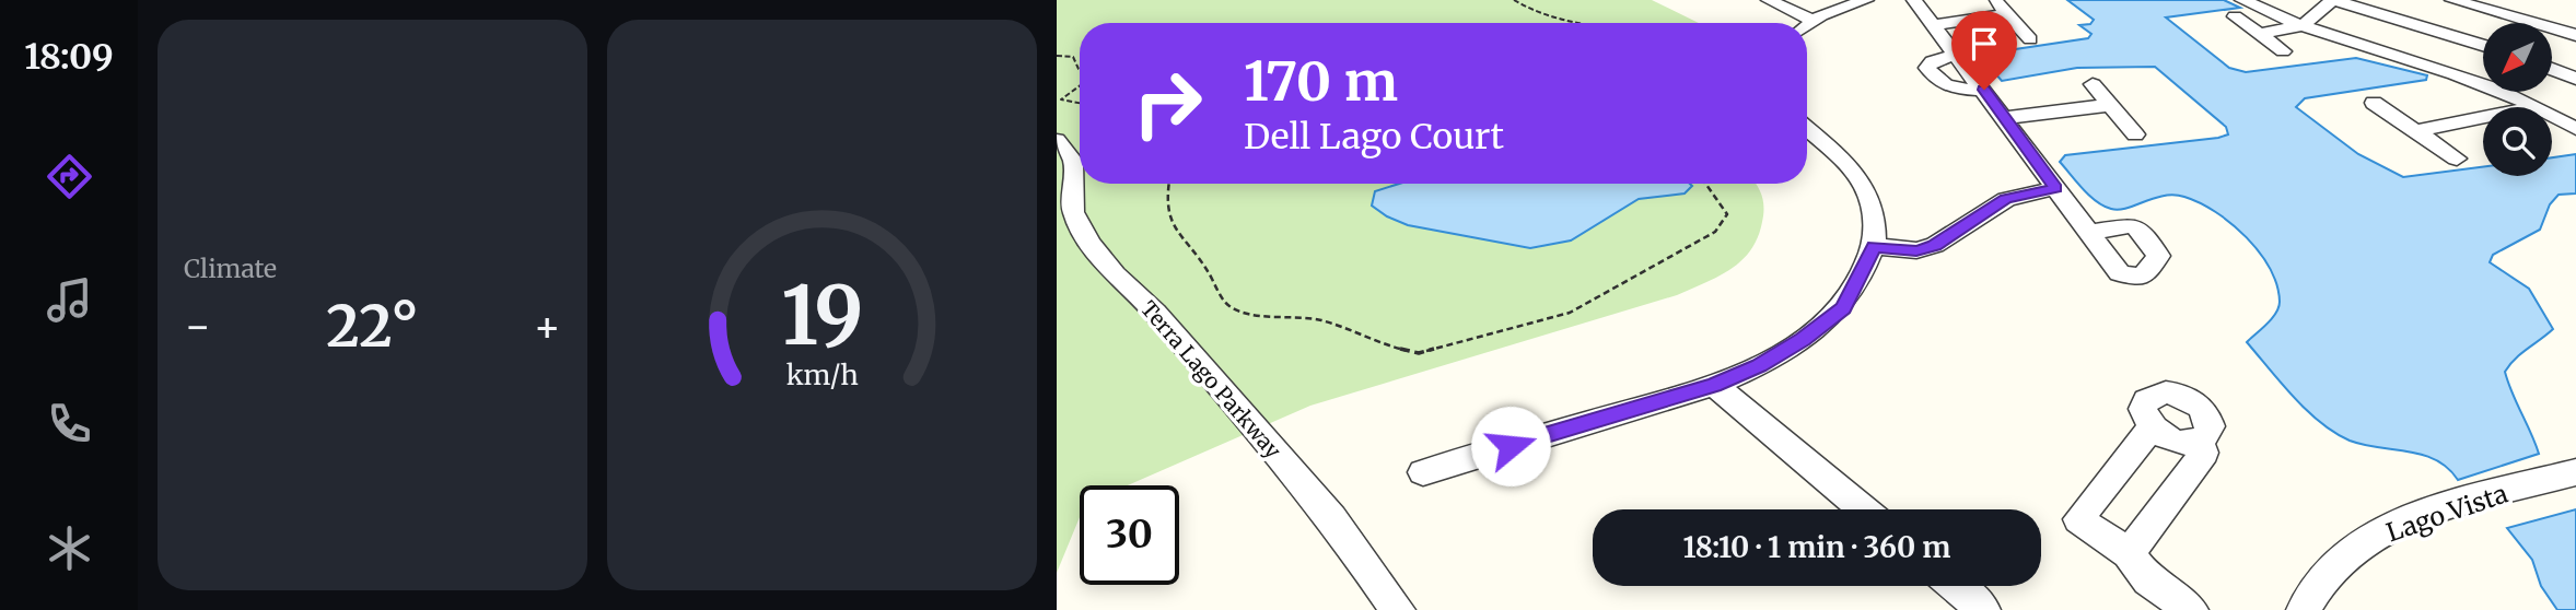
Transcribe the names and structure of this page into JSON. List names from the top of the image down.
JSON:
{
  "streets": {
    "street": ["Terra Lago Parkway", "Lago Vista"]
  },
  "north": "bottom left",
  "page": {
    "tabs": "18:09",
    "tile": "Climate",
    "turn": ["170 m", "Dell Lago Court"],
    "heat": ["−", "22°", "+"],
    "limit": "30",
    "trip": "18:10 · 1 min · 360 m",
    "gauge": ["19", "km/h"]
  }
}
